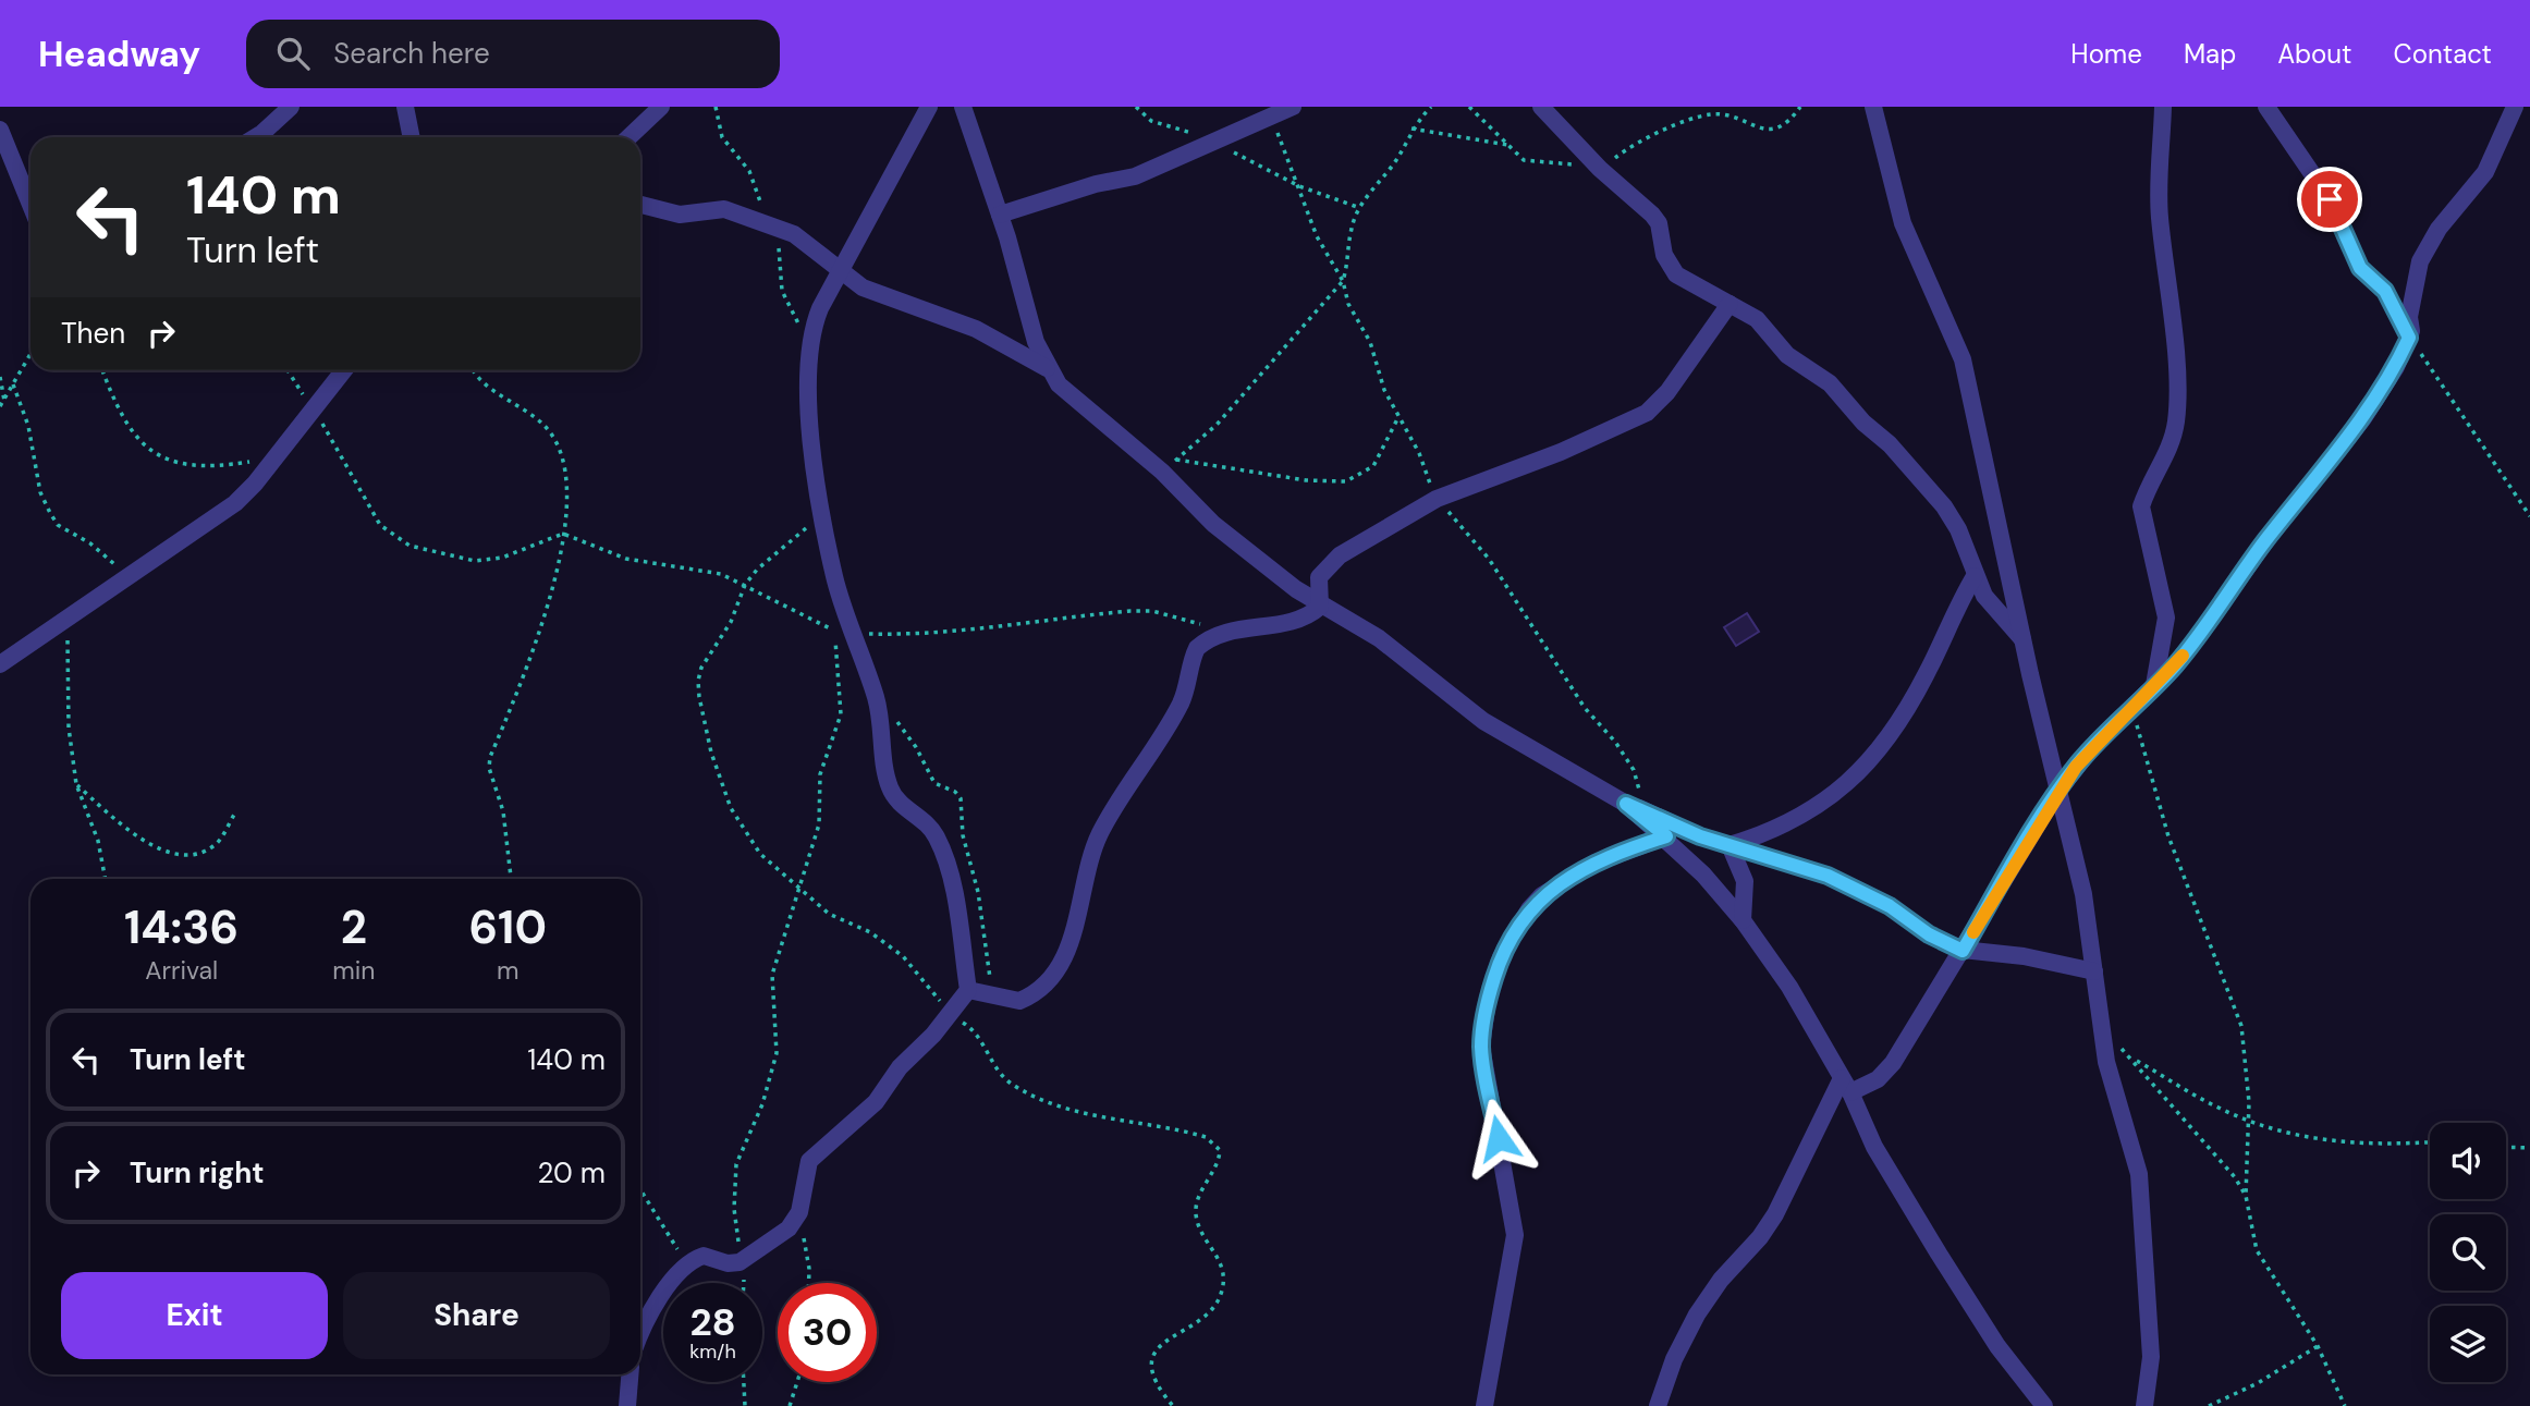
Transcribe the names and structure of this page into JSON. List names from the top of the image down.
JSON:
{
  "page": {
    "header": "Headway",
    "search": "Search here",
    "nav": [
      "Home",
      "Map",
      "About",
      "Contact"
    ],
    "turn": ["140 m", "Turn left"],
    "then": "Then",
    "eta": [
      "14:36",
      "Arrival",
      "2",
      "min",
      "610",
      "m"
    ],
    "list": [
      {
        "name": "Turn left",
        "value": "140 m"
      },
      {
        "name": "Turn right",
        "value": "20 m"
      }
    ],
    "buttons": ["Exit", "Share"],
    "speed": "28 km/h",
    "limit": "30"
  }
}
